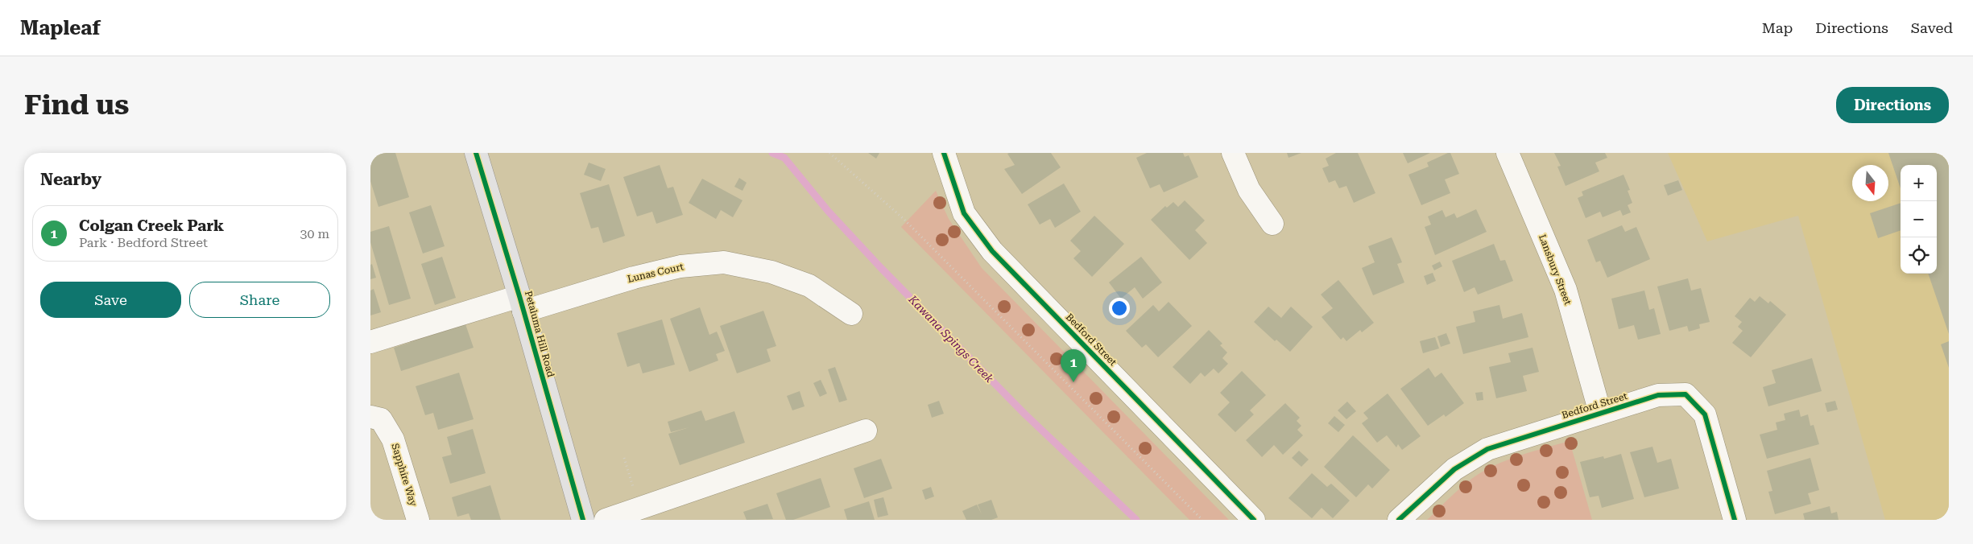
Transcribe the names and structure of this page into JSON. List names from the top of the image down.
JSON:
{
  "streets": {
    "main road": ["Petaluma Hill Road"],
    "street": [
      "Lansbury Street",
      "Lunas Court",
      "Bedford Street",
      "Sapphire Way"
    ]
  },
  "crossings": [
    ["Lansbury Street", "Bedford Street"],
    ["Lunas Court", "Petaluma Hill Road"]
  ],
  "water": ["Kawana Spings Creek"],
  "north": "bottom",
  "page": {
    "header": "Mapleaf",
    "nav": ["Map", "Directions", "Saved"],
    "buttons": [
      "Directions",
      ["Save", "Share"]
    ],
    "title": "Find us",
    "heading": "Nearby",
    "map_buttons": ["+", "−"],
    "list": [
      {
        "mark": "1",
        "name": "Colgan Creek Park",
        "note": "Park · Bedford Street",
        "value": "30 m"
      }
    ],
    "pins": "1"
  }
}
